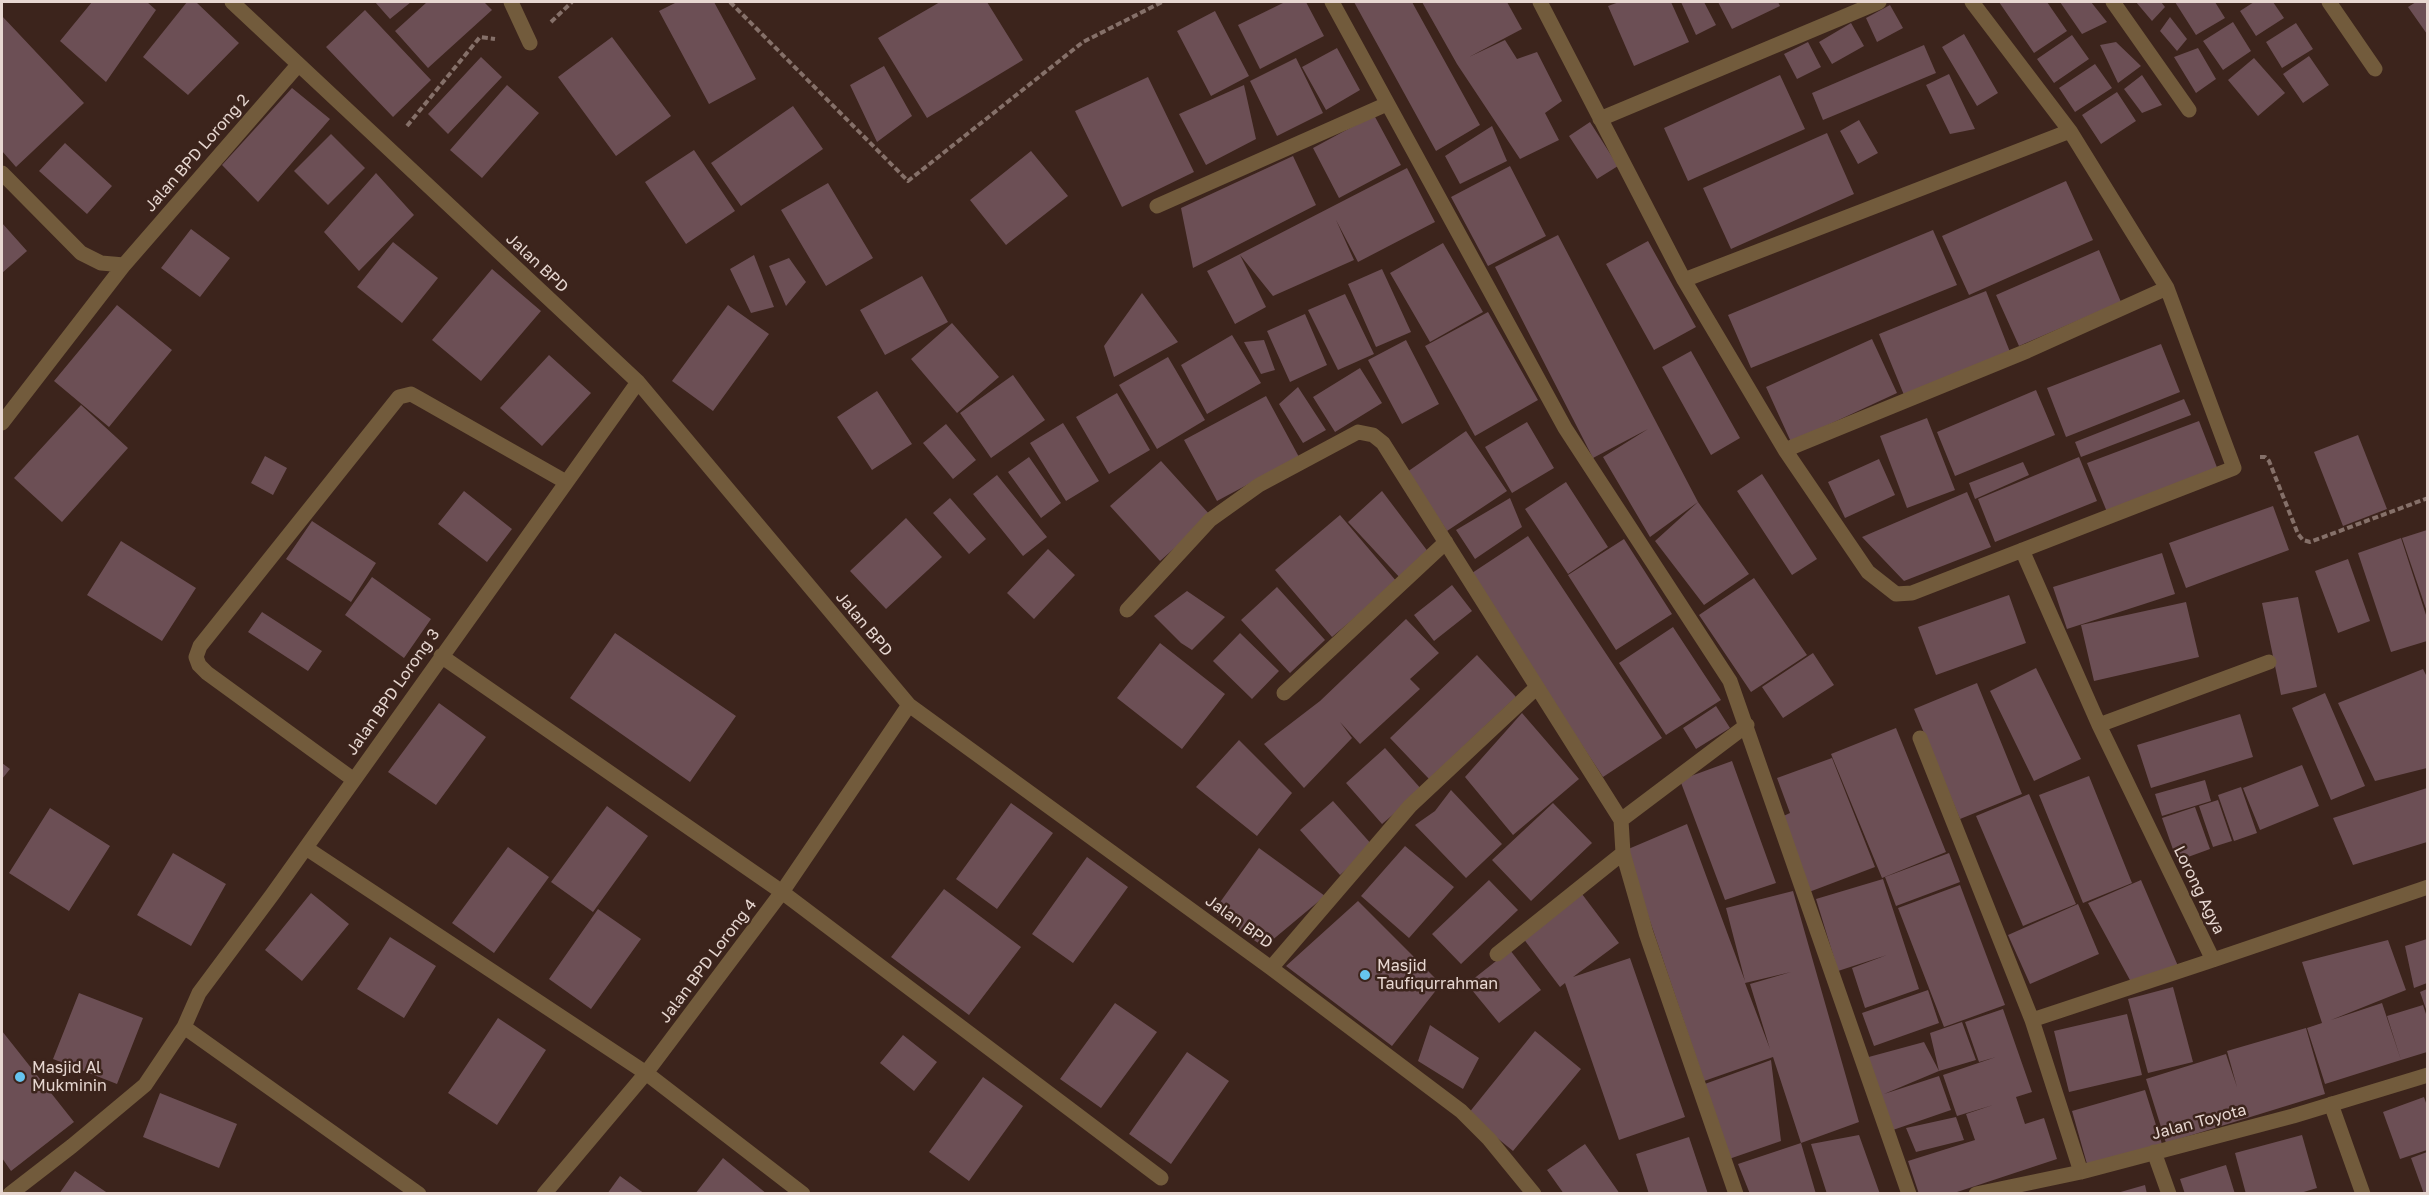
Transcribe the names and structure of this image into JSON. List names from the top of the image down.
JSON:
{
  "streets": {
    "street": [
      "Jalan BPD Lorong 2",
      "Jalan BPD",
      "Jalan BPD Lorong 3",
      "Lorong Agya",
      "Jalan BPD Lorong 4",
      "Jalan Toyota"
    ]
  },
  "crossings": [
    ["Jalan BPD Lorong 2", "Jalan BPD"],
    ["Jalan BPD", "Jalan BPD Lorong 3"],
    ["Jalan BPD", "Jalan BPD Lorong 4"]
  ],
  "places": ["Masjid Taufiqurrahman", "Masjid Al Mukminin"]
}
